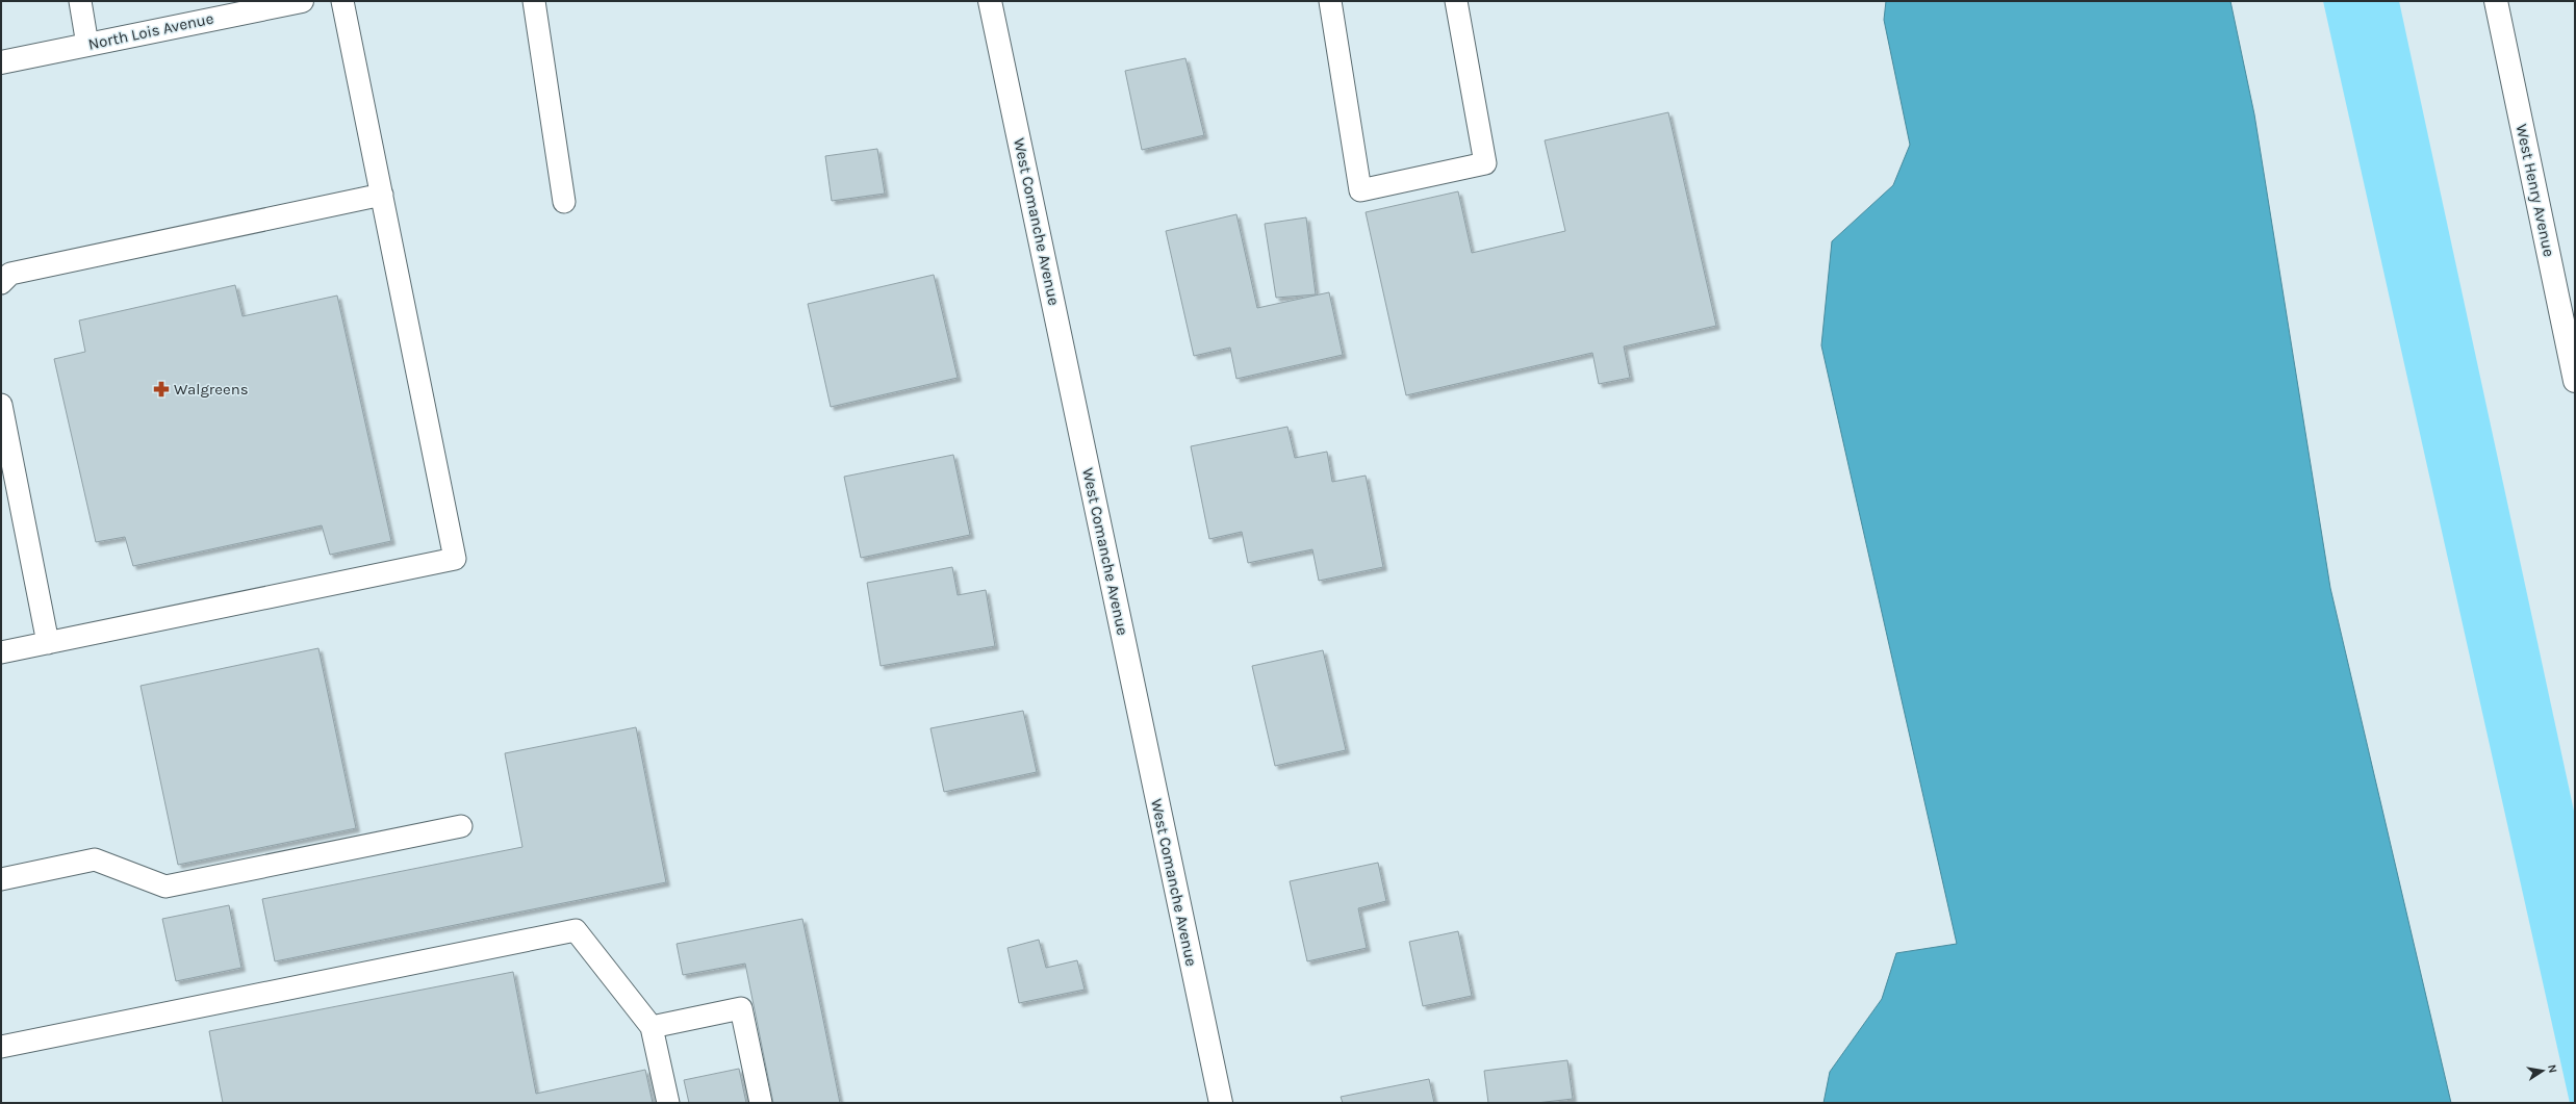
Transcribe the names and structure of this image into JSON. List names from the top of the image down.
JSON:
{
  "streets": {
    "street": ["North Lois Avenue", "West Henry Avenue", "West Comanche Avenue"]
  },
  "places": {
    "pharmacy": ["Walgreens"]
  },
  "north": "right"
}
